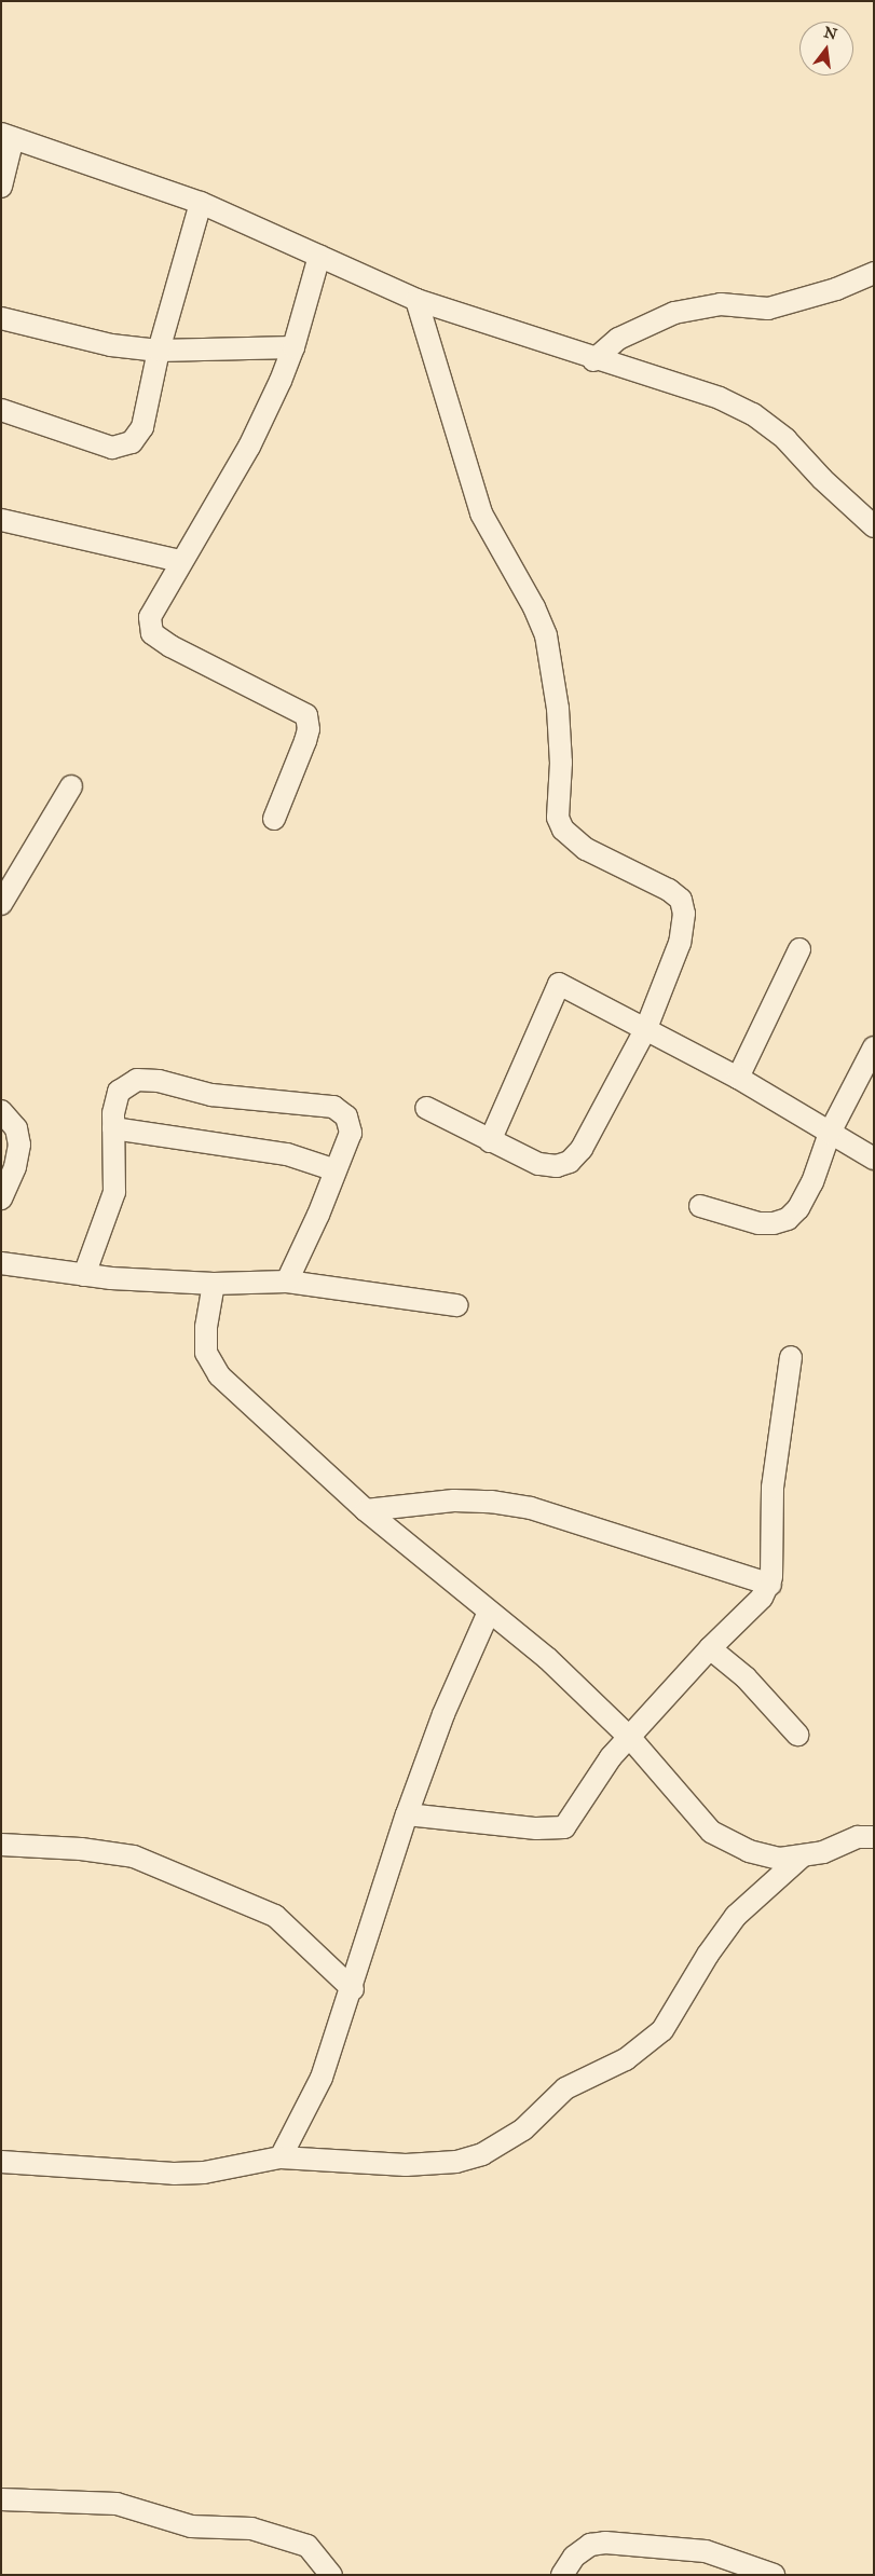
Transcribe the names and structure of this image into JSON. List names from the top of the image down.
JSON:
{
  "north": "top"
}
